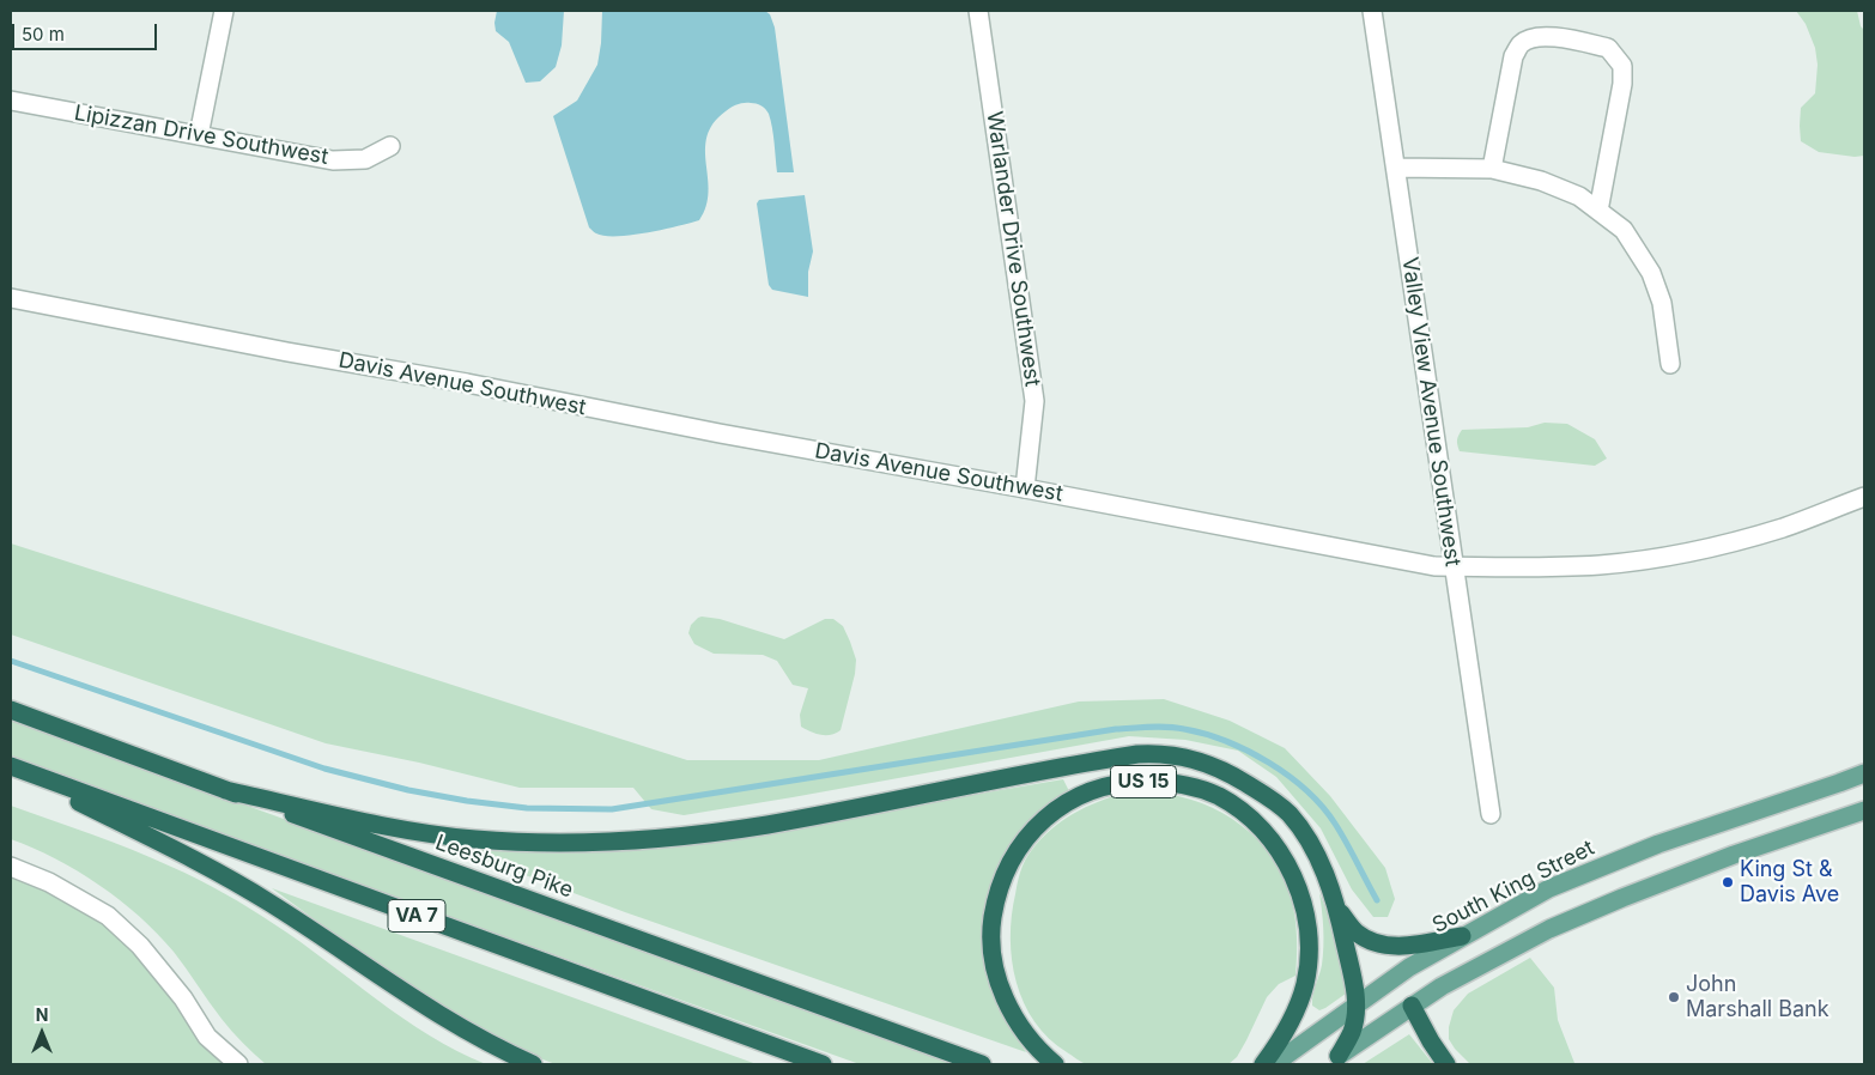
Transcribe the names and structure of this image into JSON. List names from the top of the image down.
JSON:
{
  "streets": {
    "highway": ["US 15", "Leesburg Pike", "VA 7"],
    "main road": ["South King Street"],
    "street": [
      "Lipizzan Drive Southwest",
      "Warlander Drive Southwest",
      "Davis Avenue Southwest",
      "Valley View Avenue Southwest"
    ]
  },
  "crossings": [
    ["Warlander Drive Southwest", "Davis Avenue Southwest"],
    ["Davis Avenue Southwest", "Valley View Avenue Southwest"]
  ],
  "places": ["King St & Davis Ave", "John Marshall Bank"],
  "scale_bar": "50 m",
  "north": "top"
}
